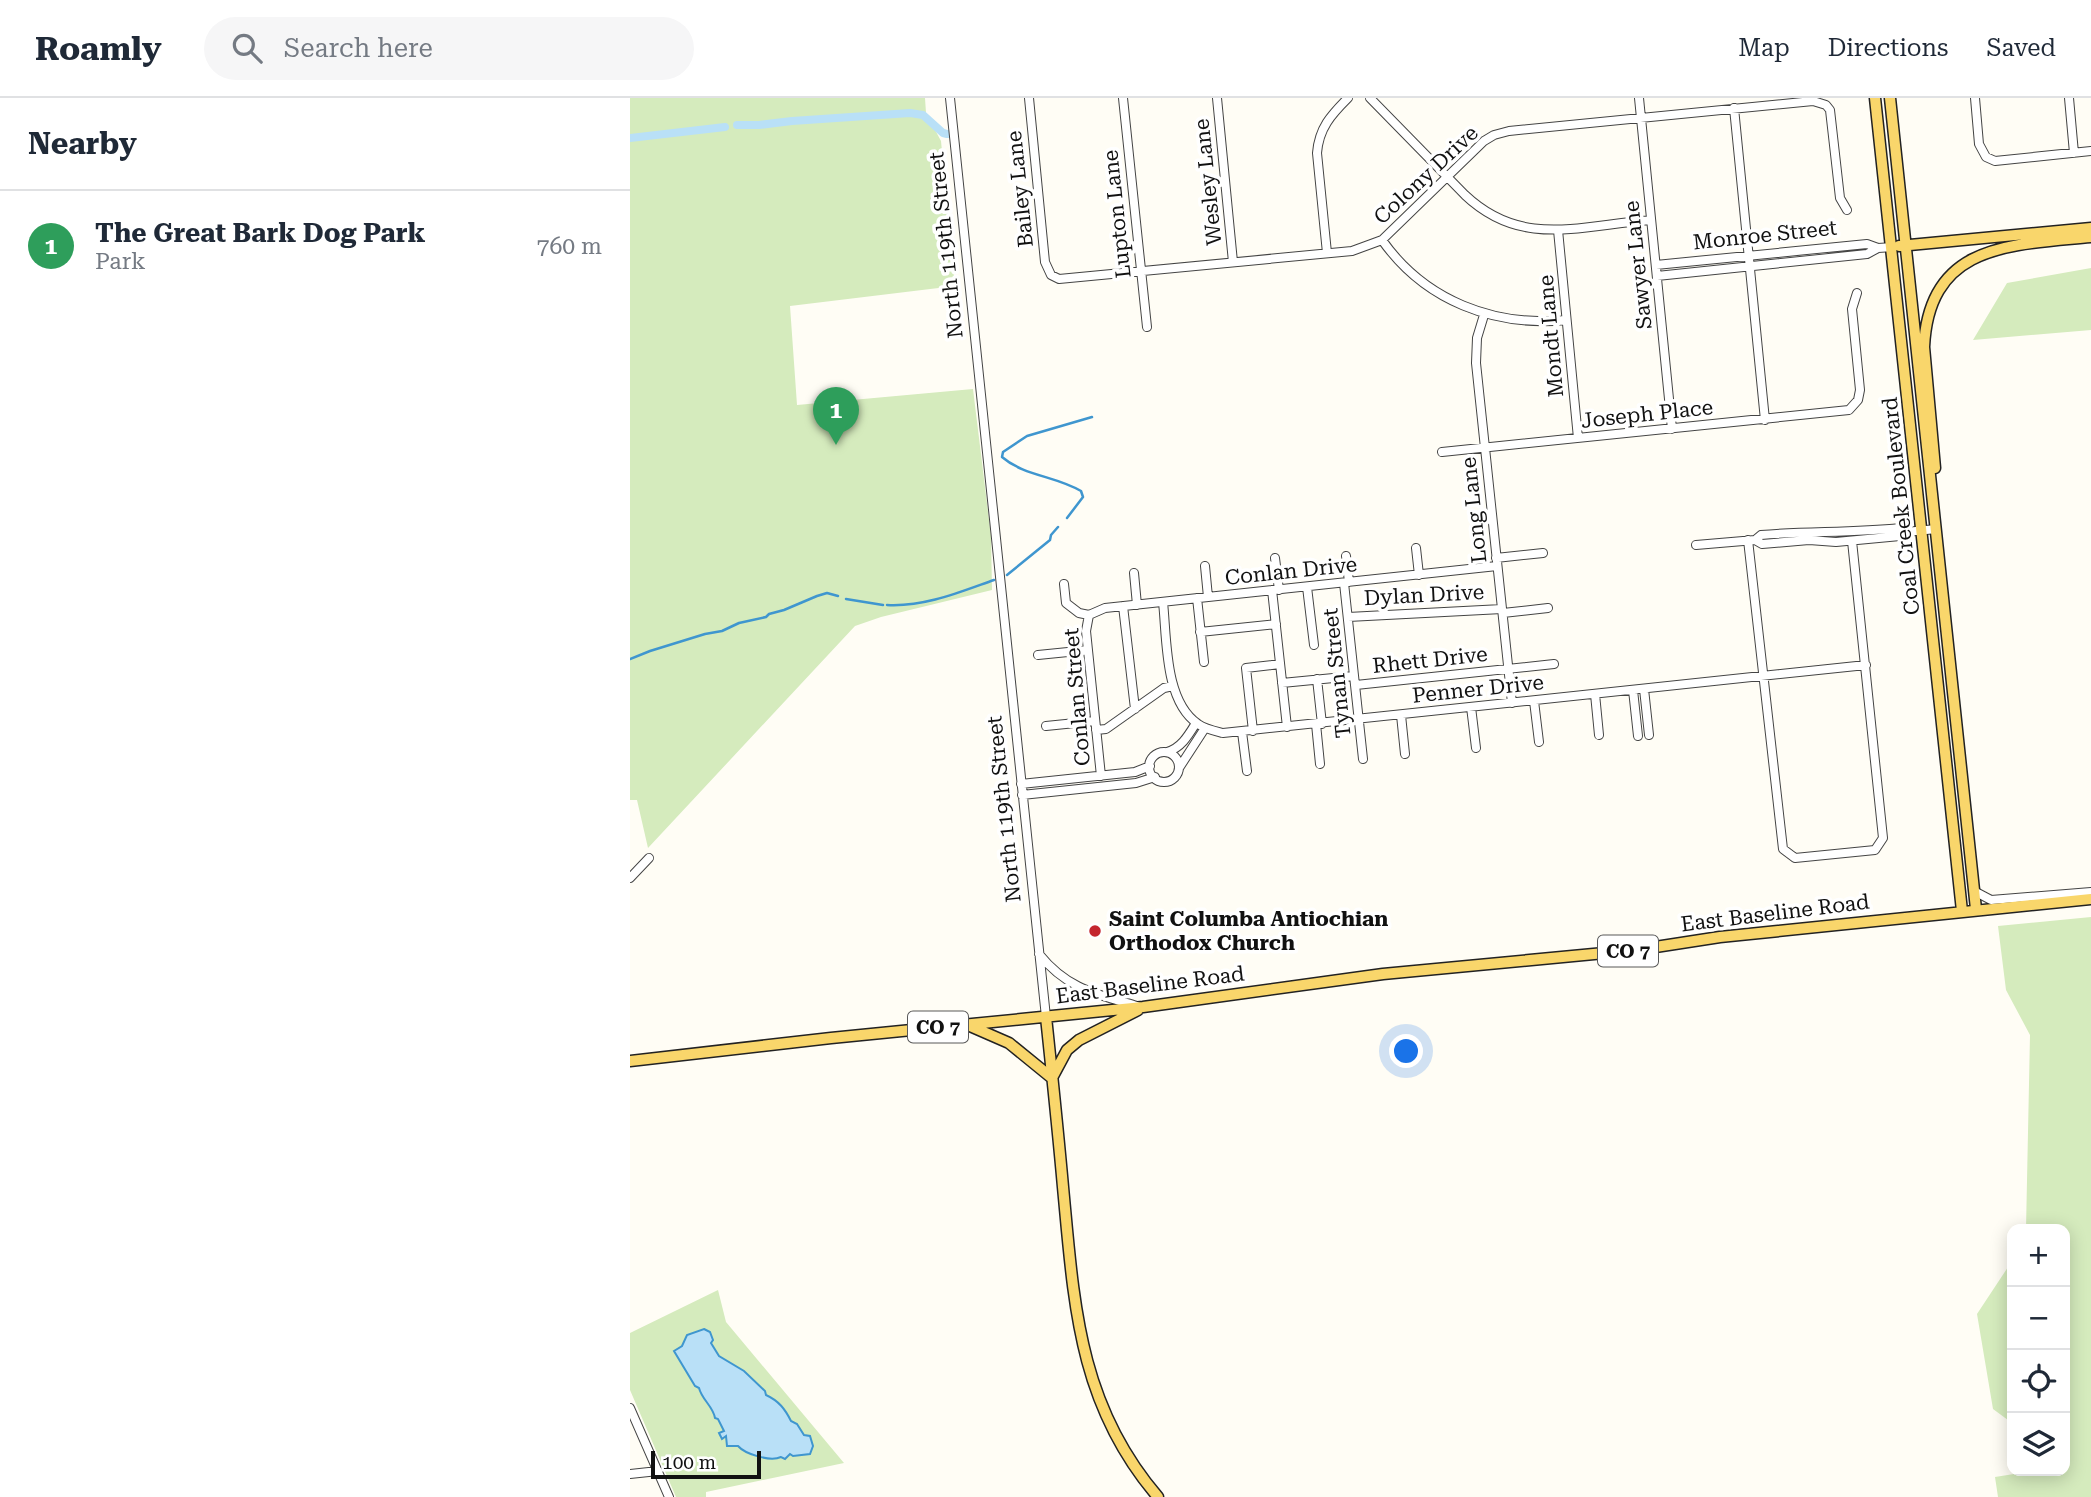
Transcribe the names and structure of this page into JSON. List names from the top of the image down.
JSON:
{
  "streets": {
    "main road": [
      "Monroe Street",
      "North 119th Street",
      "Coal Creek Boulevard",
      "East Baseline Road",
      "CO 7"
    ],
    "street": [
      "Colony Drive",
      "Wesley Lane",
      "Bailey Lane",
      "Lupton Lane",
      "Sawyer Lane",
      "Mondt Lane",
      "Joseph Place",
      "Long Lane",
      "Conlan Drive",
      "Dylan Drive",
      "Rhett Drive",
      "Tynan Street",
      "Penner Drive",
      "Conlan Street"
    ]
  },
  "crossings": [
    ["Colony Drive", "Wesley Lane"],
    ["Colony Drive", "Bailey Lane"],
    ["Colony Drive", "Lupton Lane"],
    ["Colony Drive", "Sawyer Lane"],
    ["Monroe Street", "Sawyer Lane"],
    ["Monroe Street", "Coal Creek Boulevard"],
    ["North 119th Street", "East Baseline Road"],
    ["Sawyer Lane", "Joseph Place"],
    ["Mondt Lane", "Joseph Place"],
    ["Joseph Place", "Long Lane"],
    ["Coal Creek Boulevard", "East Baseline Road"],
    ["Long Lane", "Conlan Drive"],
    ["Long Lane", "Dylan Drive"],
    ["Long Lane", "Rhett Drive"],
    ["Long Lane", "Penner Drive"],
    ["Conlan Drive", "Tynan Street"],
    ["Conlan Drive", "Conlan Street"],
    ["Dylan Drive", "Tynan Street"],
    ["Rhett Drive", "Tynan Street"],
    ["Tynan Street", "Penner Drive"]
  ],
  "places": ["Saint Columba Antiochian Orthodox Church"],
  "scale_bar": "100 m",
  "page": {
    "header": "Roamly",
    "search": "Search here",
    "nav": ["Map", "Directions", "Saved"],
    "heading": "Nearby",
    "list": [
      {
        "mark": "1",
        "name": "The Great Bark Dog Park",
        "note": "Park",
        "value": "760 m"
      }
    ],
    "pins": "1",
    "map_buttons": ["+", "−"],
    "scale": "100 m"
  }
}
